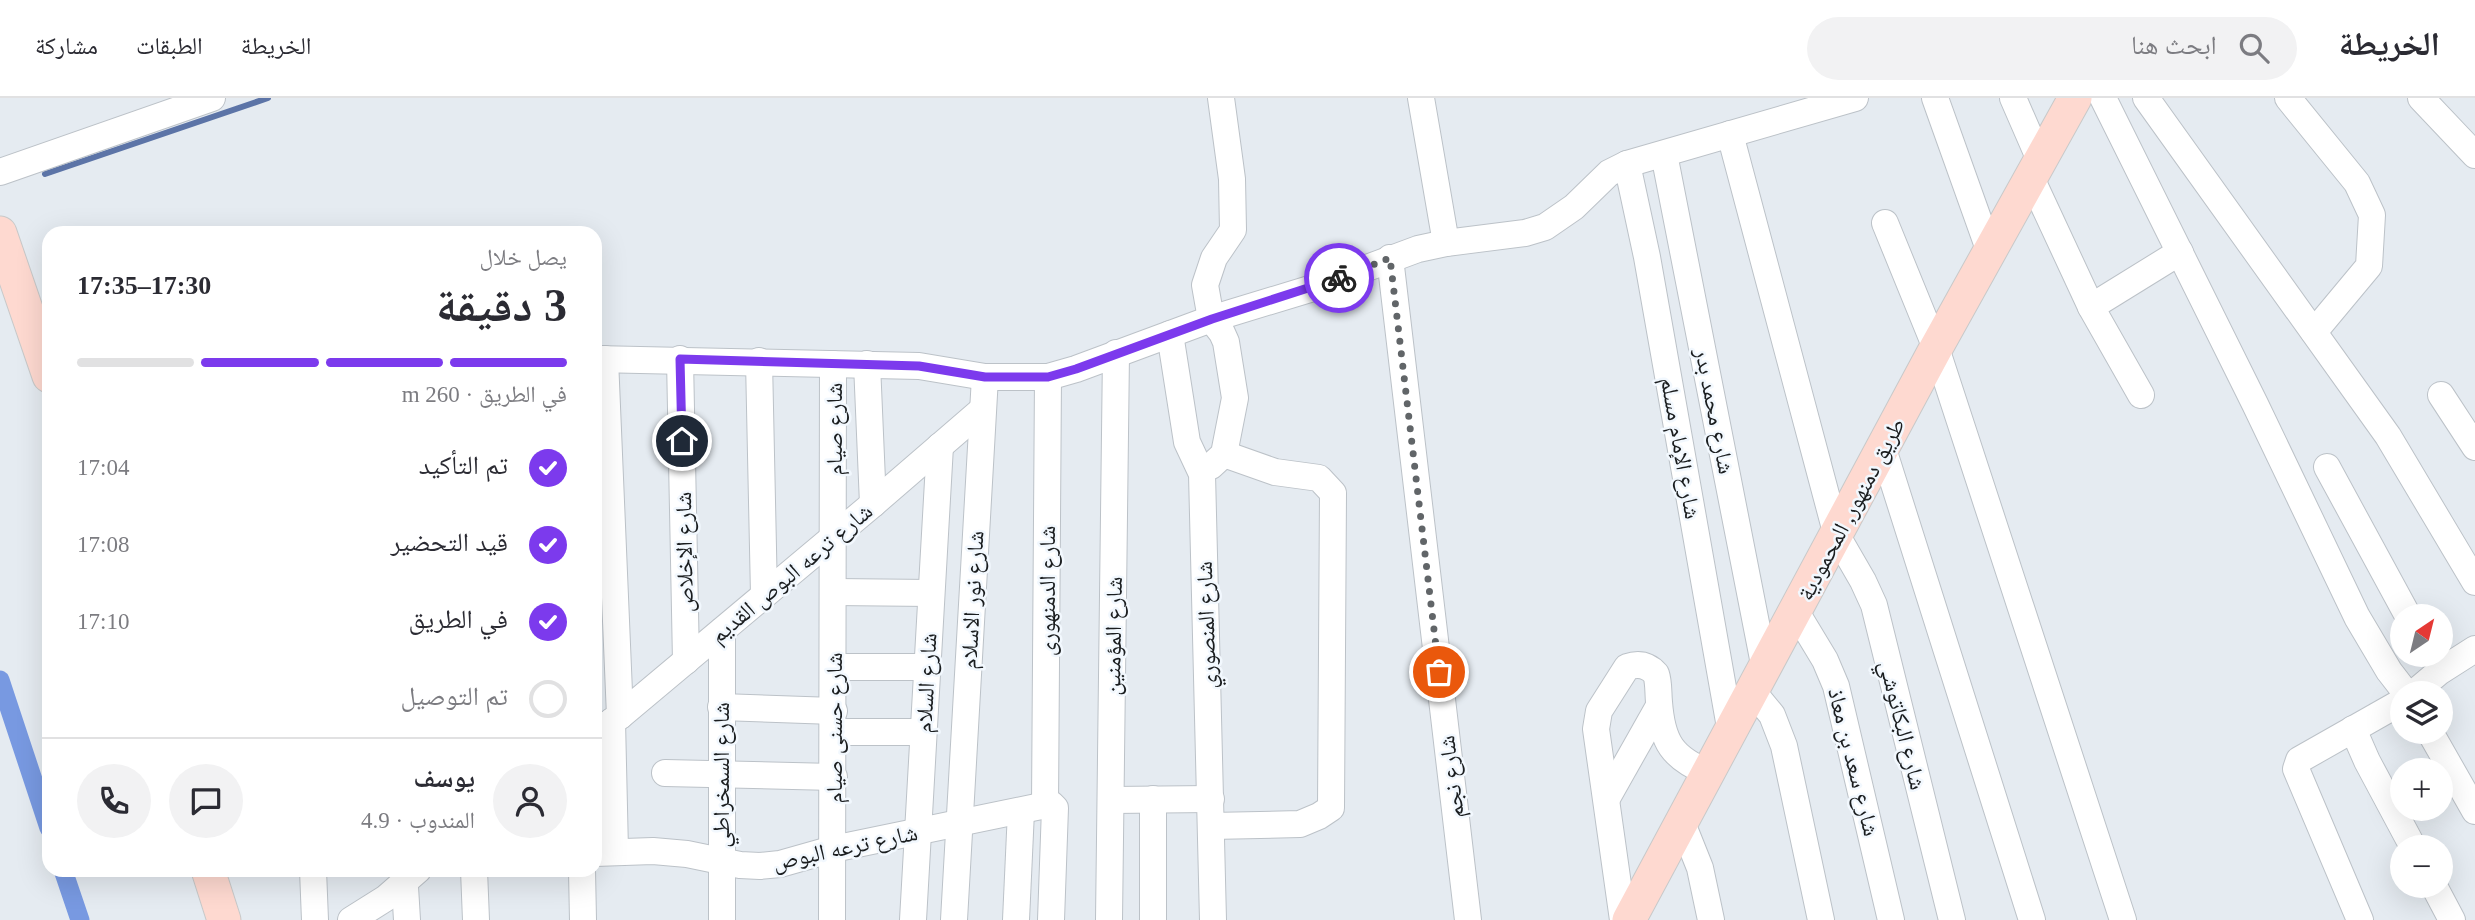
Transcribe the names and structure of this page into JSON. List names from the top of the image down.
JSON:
{
  "streets": {
    "main road": ["طريق دمنهور, المحمودية"],
    "street": [
      "شارع محمد بدر",
      "شارع صيام",
      "شارع الإمام مسلم",
      "شارع الإخلاص",
      "شارع ترعه البوص القديم",
      "شارع الدمنهورى",
      "شارع نور الاسلام",
      "شارع المنصوري",
      "شارع المؤمنين",
      "شارع السلام",
      "شارع البكاتوشي",
      "شارع حسنى صيام",
      "شارع سعد بن معاذ",
      "شارع السمخراطي",
      "شارع نجم",
      "شارع ترعه البوص"
    ]
  },
  "crossings": [
    ["شارع محمد بدر", "طريق دمنهور, المحمودية"],
    ["شارع صيام", "شارع ترعه البوص القديم"],
    ["شارع صيام", "شارع حسنى صيام"],
    ["شارع الإمام مسلم", "طريق دمنهور, المحمودية"],
    ["طريق دمنهور, المحمودية", "شارع البكاتوشي"],
    ["طريق دمنهور, المحمودية", "شارع سعد بن معاذ"],
    ["شارع الإخلاص", "شارع ترعه البوص القديم"],
    ["شارع ترعه البوص القديم", "شارع نور الاسلام"],
    ["شارع ترعه البوص القديم", "شارع السلام"],
    ["شارع ترعه البوص القديم", "شارع حسنى صيام"],
    ["شارع ترعه البوص القديم", "شارع السمخراطي"],
    ["شارع الدمنهورى", "شارع ترعه البوص"],
    ["شارع نور الاسلام", "شارع ترعه البوص"],
    ["شارع السلام", "شارع ترعه البوص"],
    ["شارع حسنى صيام", "شارع ترعه البوص"],
    ["شارع السمخراطي", "شارع ترعه البوص"]
  ],
  "north": "top right",
  "page": {
    "header": "الخريطة",
    "search": "ابحث هنا",
    "nav": ["الخريطة", "الطبقات", "مشاركة"],
    "heading": ["3 دقيقة", "يصل خلال", "17:30–17:35"],
    "panel": ["يوسف", "المندوب · 4.9"],
    "bar": "في الطريق · 260 m",
    "list": [
      ["تم التأكيد", "17:04"],
      ["قيد التحضير", "17:08"],
      ["في الطريق", "17:10"],
      "تم التوصيل"
    ],
    "map_buttons": ["+", "−"]
  }
}
